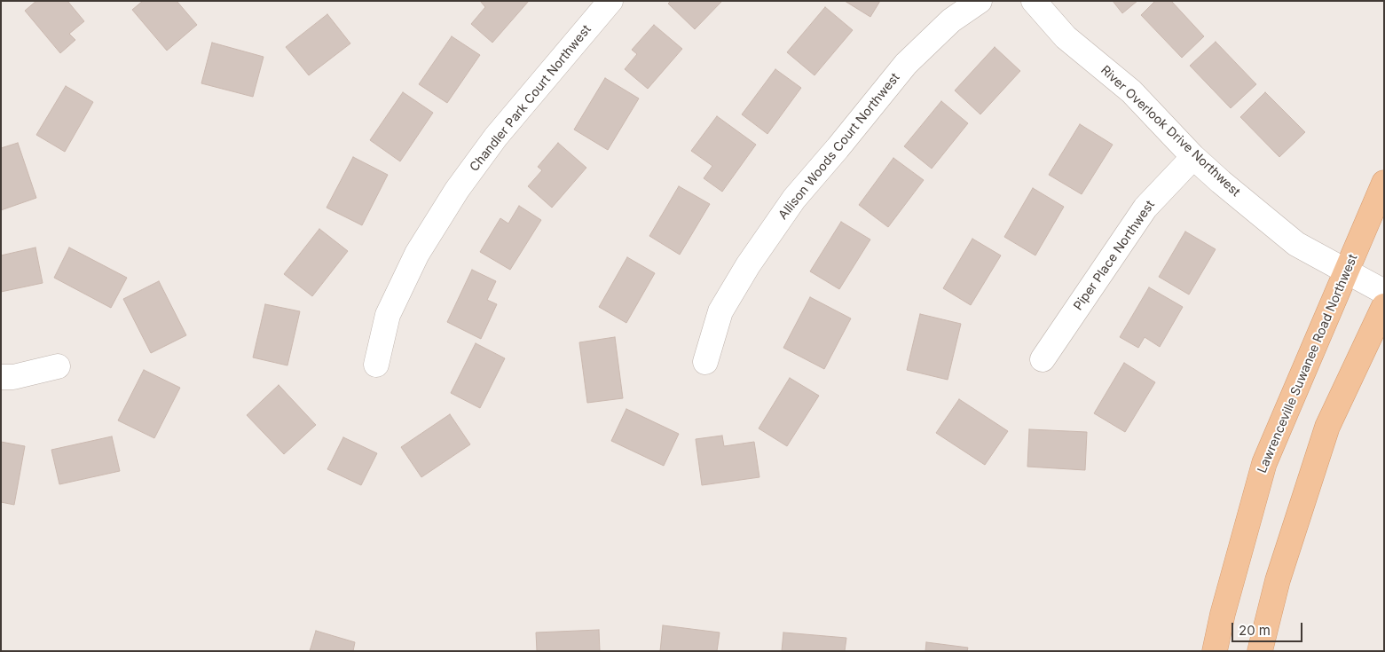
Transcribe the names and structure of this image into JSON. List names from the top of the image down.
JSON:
{
  "streets": {
    "main road": ["Lawrenceville Suwanee Road Northwest"],
    "street": [
      "Chandler Park Court Northwest",
      "River Overlook Drive Northwest",
      "Allison Woods Court Northwest",
      "Piper Place Northwest"
    ]
  },
  "crossings": [
    ["River Overlook Drive Northwest", "Piper Place Northwest"],
    ["River Overlook Drive Northwest", "Lawrenceville Suwanee Road Northwest"]
  ],
  "scale_bar": "20 m"
}
